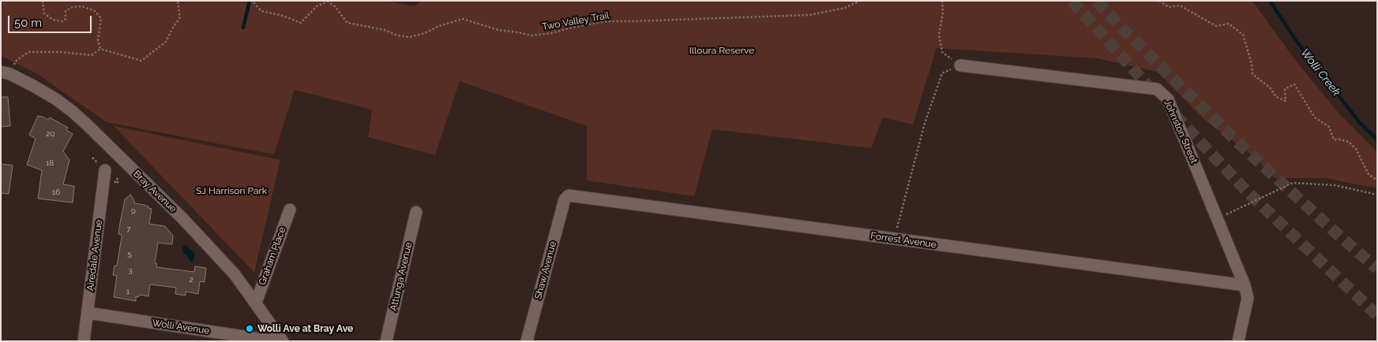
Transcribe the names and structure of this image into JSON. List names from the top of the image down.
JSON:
{
  "streets": {
    "street": [
      "Johnston Street",
      "Bray Avenue",
      "Forrest Avenue",
      "Airedale Avenue",
      "Graham Place",
      "Shaw Avenue",
      "Attunga Avenue",
      "Wolli Avenue"
    ],
    "path": ["Two Valley Trail"]
  },
  "crossings": [
    ["Johnston Street", "Forrest Avenue"],
    ["Bray Avenue", "Graham Place"],
    ["Forrest Avenue", "Shaw Avenue"],
    ["Airedale Avenue", "Wolli Avenue"]
  ],
  "water": ["Wolli Creek"],
  "parks": ["Illoura Reserve", "SJ Harrison Park"],
  "places": ["Wolli Ave at Bray Ave"],
  "house_numbers": [
    "20",
    "18",
    "16",
    "9",
    "7",
    "5",
    "3",
    "2",
    "1"
  ],
  "scale_bar": "50 m"
}
